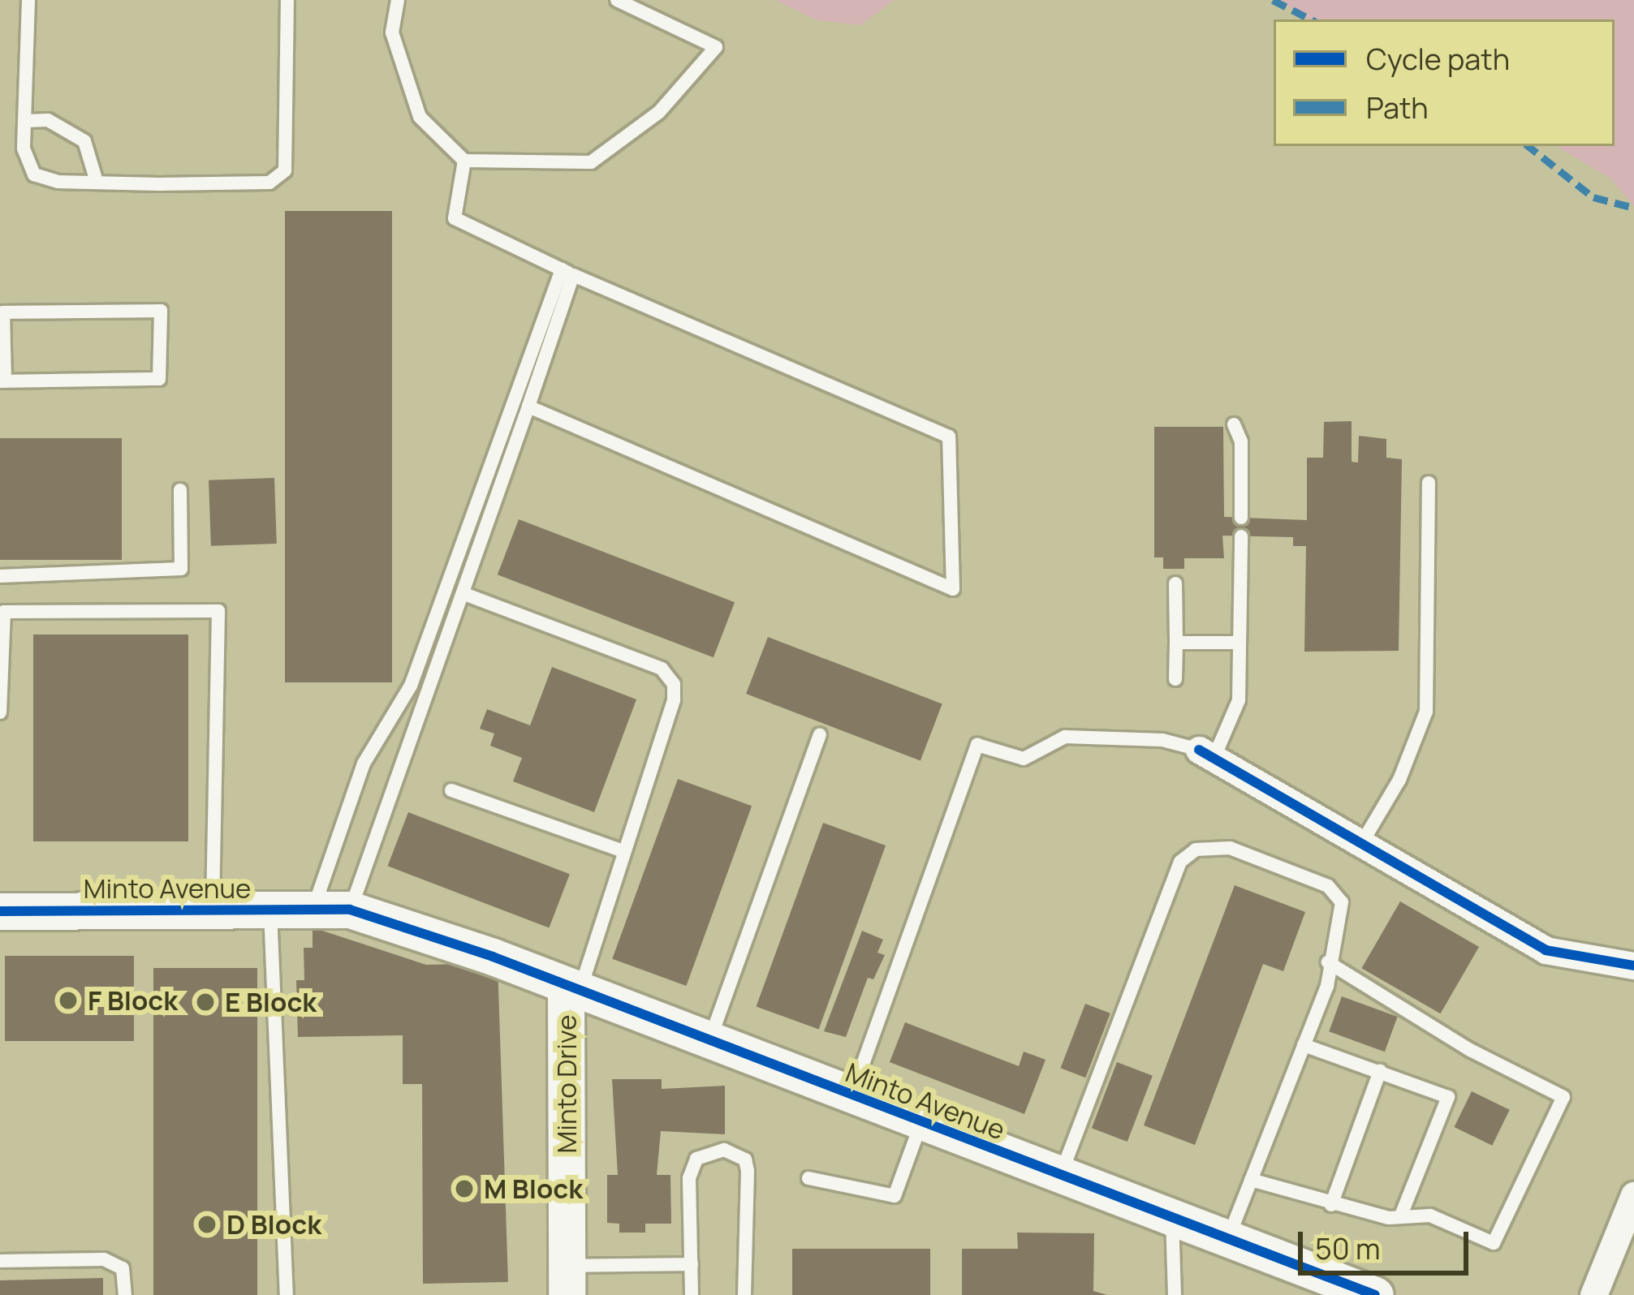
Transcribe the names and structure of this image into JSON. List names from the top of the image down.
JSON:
{
  "streets": {
    "street": ["Minto Avenue", "Minto Drive"]
  },
  "crossings": [
    ["Minto Avenue", "Minto Drive"]
  ],
  "places": [
    "F Block",
    "E Block",
    "M Block",
    "D Block"
  ],
  "legend": ["Cycle path", "Path"],
  "scale_bar": "50 m"
}
